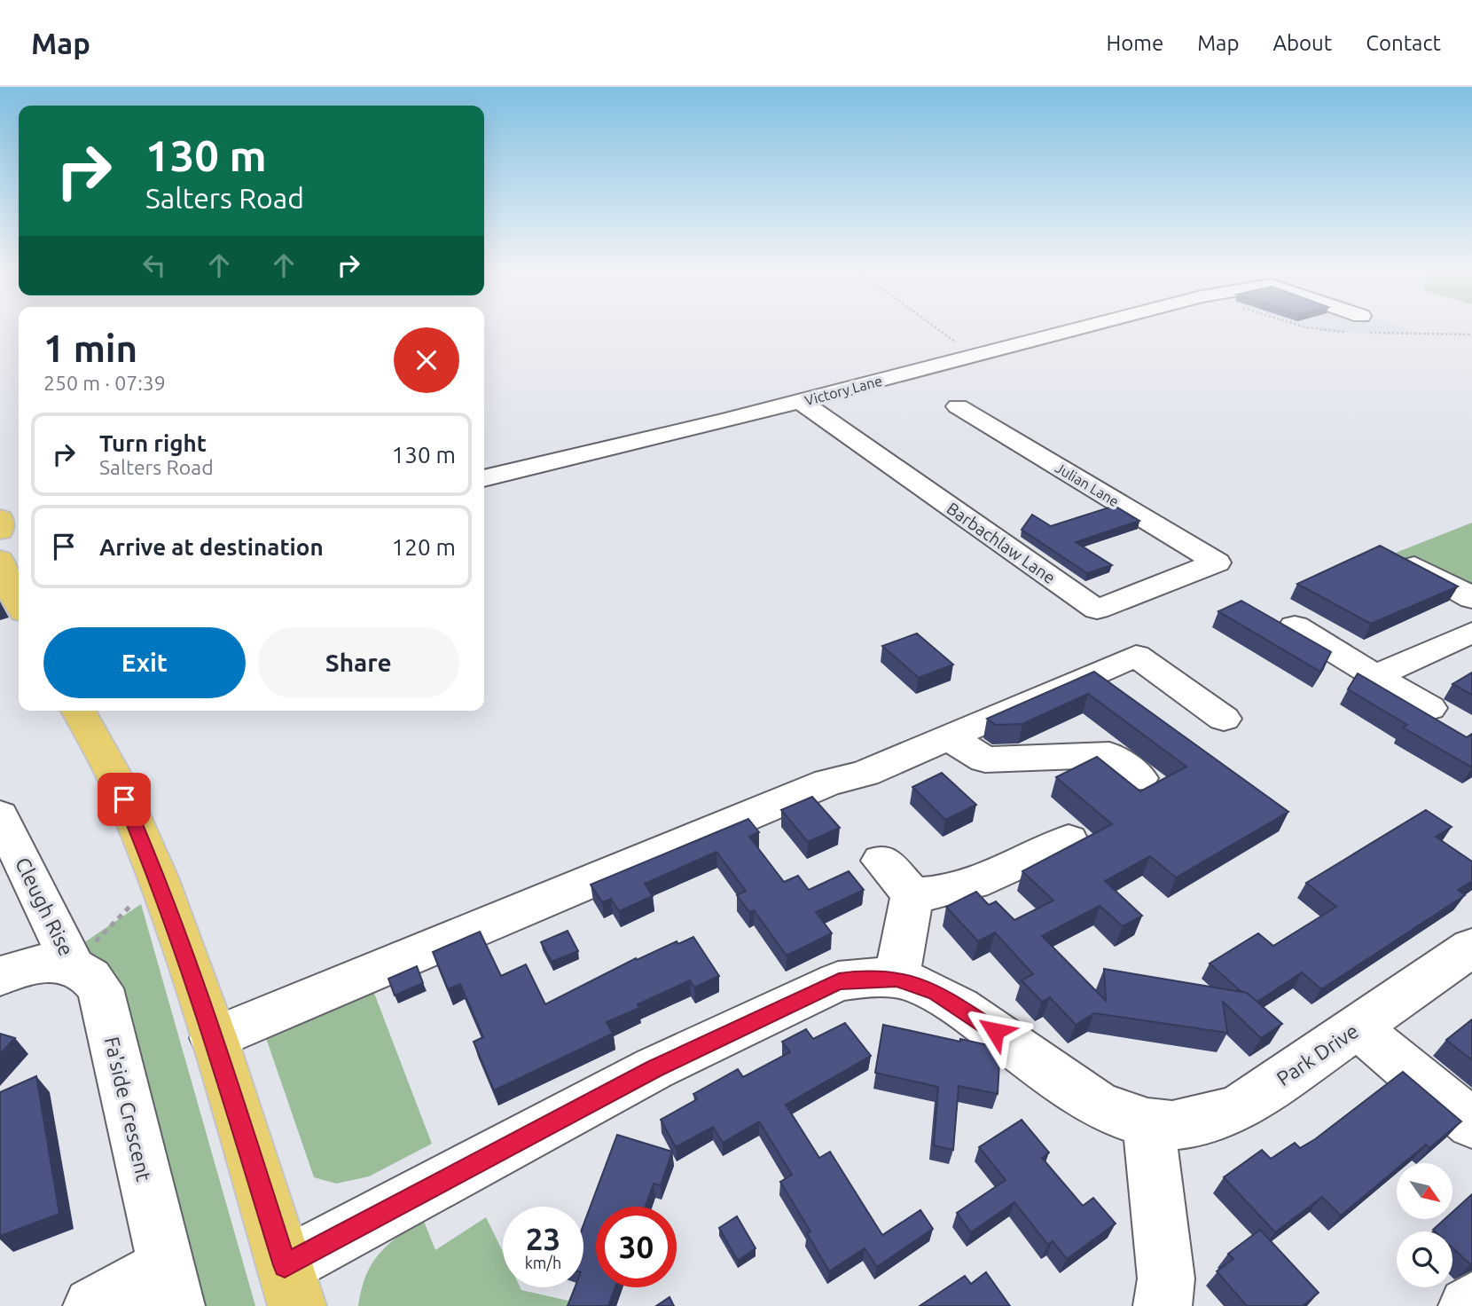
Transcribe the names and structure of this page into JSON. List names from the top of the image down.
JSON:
{
  "streets": {
    "street": [
      "Victory Lane",
      "Julian Lane",
      "Barbachlaw Lane",
      "Cleugh Rise",
      "Park Drive",
      "Fa'side Crescent"
    ]
  },
  "crossings": [
    ["Victory Lane", "Barbachlaw Lane"],
    ["Julian Lane", "Barbachlaw Lane"],
    ["Cleugh Rise", "Fa'side Crescent"]
  ],
  "north": "bottom right",
  "page": {
    "header": "Map",
    "nav": [
      "Home",
      "Map",
      "About",
      "Contact"
    ],
    "turn": ["130 m", "Salters Road"],
    "heading": ["1 min", "250 m · 07:39"],
    "list": [
      {
        "name": "Turn right",
        "note": "Salters Road",
        "value": "130 m"
      },
      {
        "name": "Arrive at destination",
        "value": "120 m"
      }
    ],
    "buttons": ["Exit", "Share"],
    "speed": "23 km/h",
    "limit": "30"
  }
}
